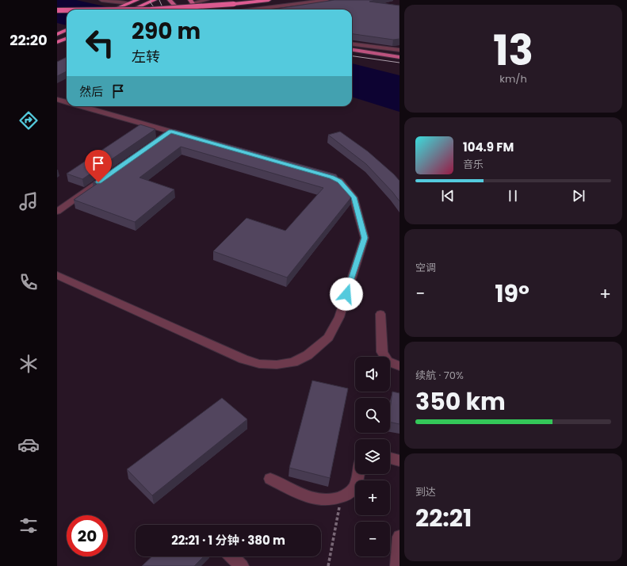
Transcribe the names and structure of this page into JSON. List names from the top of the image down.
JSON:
{
  "page": {
    "tabs": "22:20",
    "tile": [
      ["13", "km/h"],
      "空调",
      ["续航 · 70%", "350 km"],
      ["到达", "22:21"]
    ],
    "turn": ["290 m", "左转"],
    "then": "然后",
    "song": ["104.9 FM", "音乐"],
    "heat": ["−", "19°", "+"],
    "map_buttons": ["+", "−"],
    "limit": "20",
    "trip": "22:21 · 1 分钟 · 380 m"
  }
}
